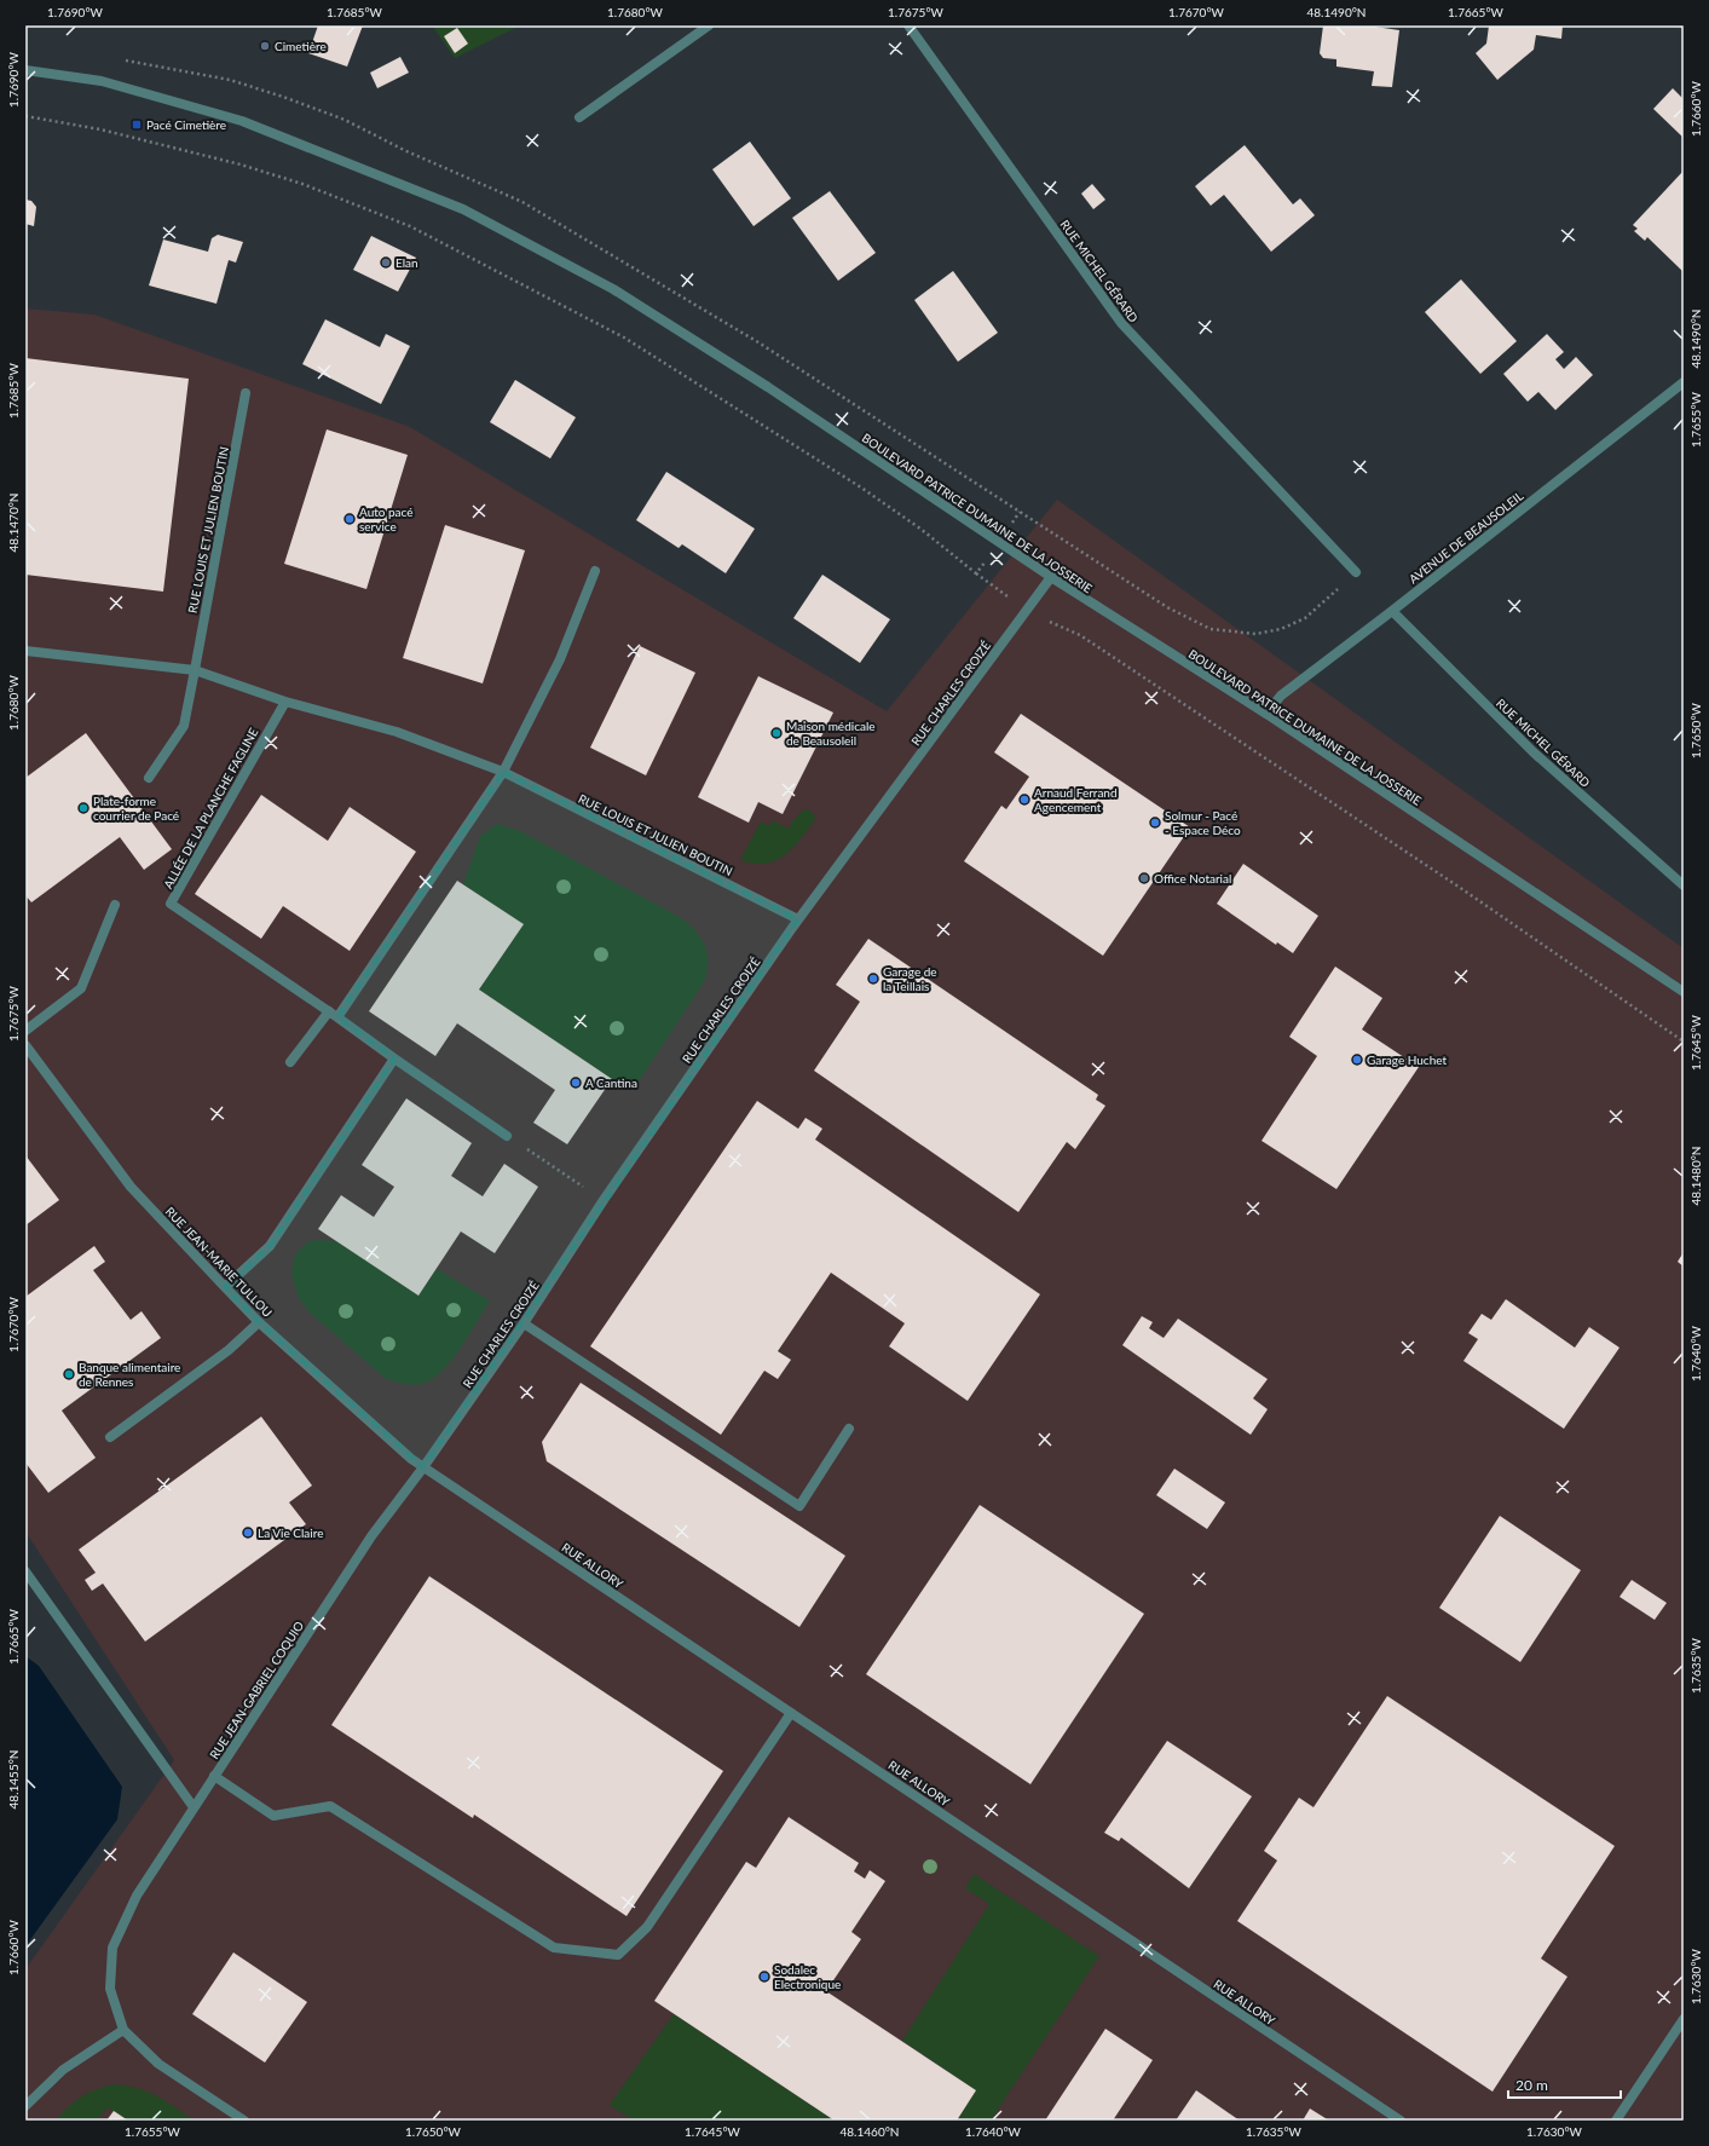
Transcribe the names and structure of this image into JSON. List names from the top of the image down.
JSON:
{
  "streets": {
    "street": [
      "RUE MICHEL GÉRARD",
      "BOULEVARD PATRICE DUMAINE DE LA JOSSERIE",
      "RUE LOUIS ET JULIEN BOUTIN",
      "AVENUE DE BEAUSOLEIL",
      "RUE CHARLES CROIZÉ",
      "ALLÉE DE LA PLANCHE FAGLINE",
      "RUE JEAN-MARIE TULLOU",
      "RUE ALLORY",
      "RUE JEAN-GABRIEL COQUIO"
    ]
  },
  "crossings": [
    ["RUE MICHEL GÉRARD", "AVENUE DE BEAUSOLEIL"],
    ["BOULEVARD PATRICE DUMAINE DE LA JOSSERIE", "AVENUE DE BEAUSOLEIL"],
    ["BOULEVARD PATRICE DUMAINE DE LA JOSSERIE", "RUE CHARLES CROIZÉ"],
    ["RUE LOUIS ET JULIEN BOUTIN", "RUE CHARLES CROIZÉ"],
    ["RUE LOUIS ET JULIEN BOUTIN", "ALLÉE DE LA PLANCHE FAGLINE"],
    ["RUE CHARLES CROIZÉ", "RUE JEAN-MARIE TULLOU"],
    ["RUE CHARLES CROIZÉ", "RUE ALLORY"],
    ["RUE CHARLES CROIZÉ", "RUE JEAN-GABRIEL COQUIO"],
    ["RUE JEAN-MARIE TULLOU", "RUE ALLORY"],
    ["RUE JEAN-MARIE TULLOU", "RUE JEAN-GABRIEL COQUIO"],
    ["RUE ALLORY", "RUE JEAN-GABRIEL COQUIO"]
  ],
  "places": {
    "other": [
      "Cimetière",
      "Elan",
      "Auto pacé service",
      "Maison médicale de Beausoleil",
      "Arnaud Ferrand Agencement",
      "Plate-forme courrier de Pacé",
      "Solmur - Pacé - Espace Déco",
      "Office Notarial",
      "Garage de la Teillais",
      "Garage Huchet",
      "A Cantina",
      "Banque alimentaire de Rennes",
      "La Vie Claire",
      "Sodalec Electronique"
    ],
    "transit": ["Pacé Cimetière"]
  },
  "scale_bar": "20 m",
  "coordinates": [
    "1.7690°W",
    "1.7685°W",
    "1.7680°W",
    "1.7675°W",
    "1.7670°W",
    "48.1490°N",
    "1.7665°W",
    "1.7660°W",
    "1.7655°W",
    "48.1470°N",
    "1.7650°W",
    "1.7645°W",
    "48.1480°N",
    "1.7640°W",
    "1.7635°W",
    "48.1455°N",
    "1.7630°W",
    "48.1460°N"
  ]
}
